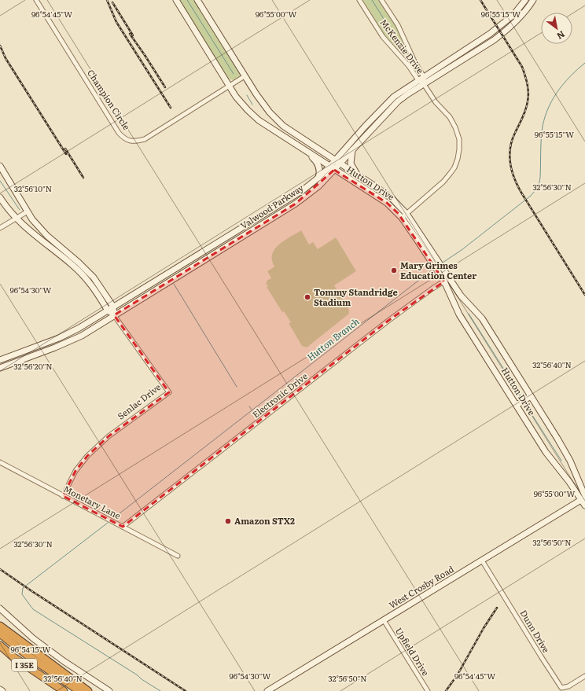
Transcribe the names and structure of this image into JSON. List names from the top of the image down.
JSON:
{
  "streets": {
    "highway": ["I 35E"],
    "street": [
      "McKenzie Drive",
      "Champion Circle",
      "Hutton Drive",
      "Valwood Parkway",
      "Electronic Drive",
      "Senlac Drive",
      "Monetary Lane",
      "West Crosby Road",
      "Dunn Drive",
      "Upfield Drive"
    ]
  },
  "crossings": [
    ["McKenzie Drive", "Hutton Drive"],
    ["McKenzie Drive", "Valwood Parkway"],
    ["Champion Circle", "Hutton Drive"],
    ["Hutton Drive", "Valwood Parkway"],
    ["Hutton Drive", "Electronic Drive"],
    ["Hutton Drive", "West Crosby Road"],
    ["Valwood Parkway", "Senlac Drive"],
    ["Electronic Drive", "Monetary Lane"],
    ["Senlac Drive", "Monetary Lane"],
    ["West Crosby Road", "Dunn Drive"],
    ["West Crosby Road", "Upfield Drive"]
  ],
  "water": ["Hutton Branch"],
  "places": ["Mary Grimes Education Center", "Tommy Standridge Stadium", "Amazon STX2"],
  "north": "bottom right",
  "coordinates": [
    "96°54'45\"W",
    "96°55'00\"W",
    "96°55'15\"W",
    "32°56'30\"N",
    "32°56'10\"N",
    "96°54'30\"W",
    "32°56'40\"N",
    "32°56'20\"N",
    "32°56'50\"N",
    "96°54'15\"W"
  ]
}
